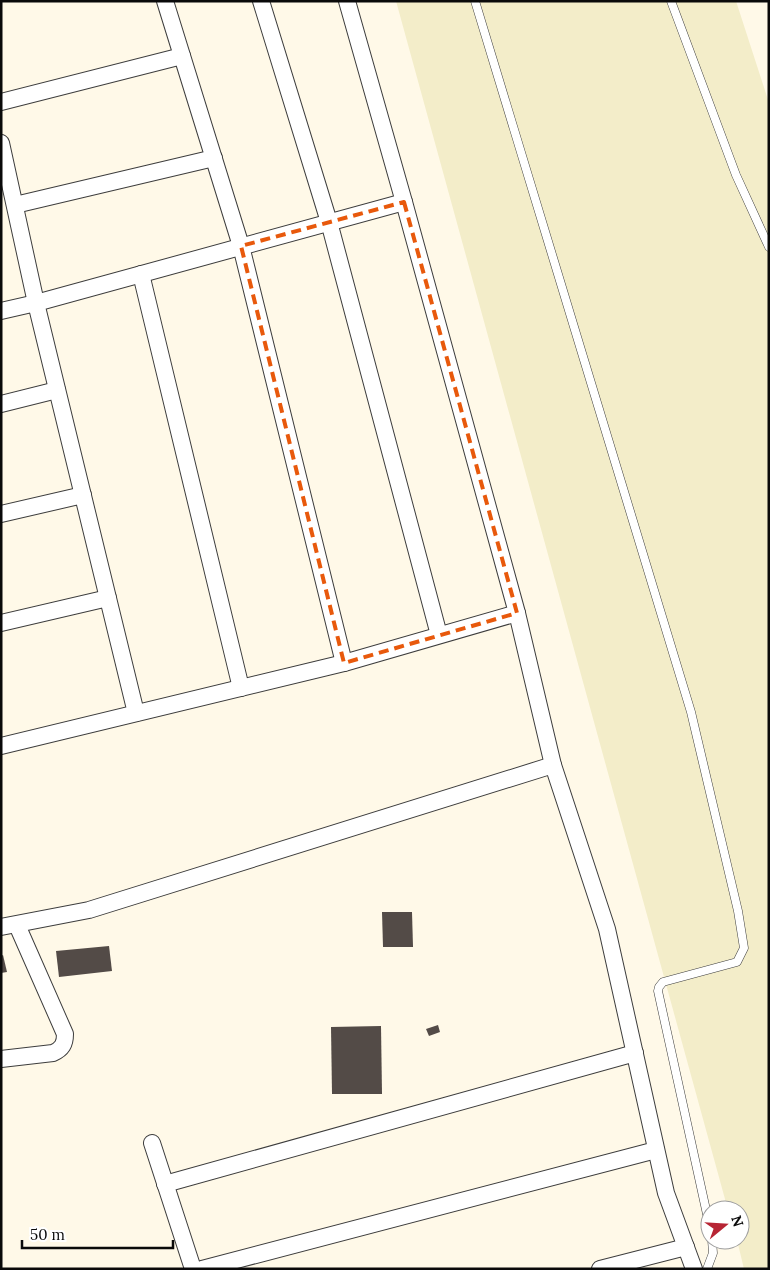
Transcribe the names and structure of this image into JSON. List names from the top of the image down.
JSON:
{
  "scale_bar": "50 m",
  "north": "right"
}
